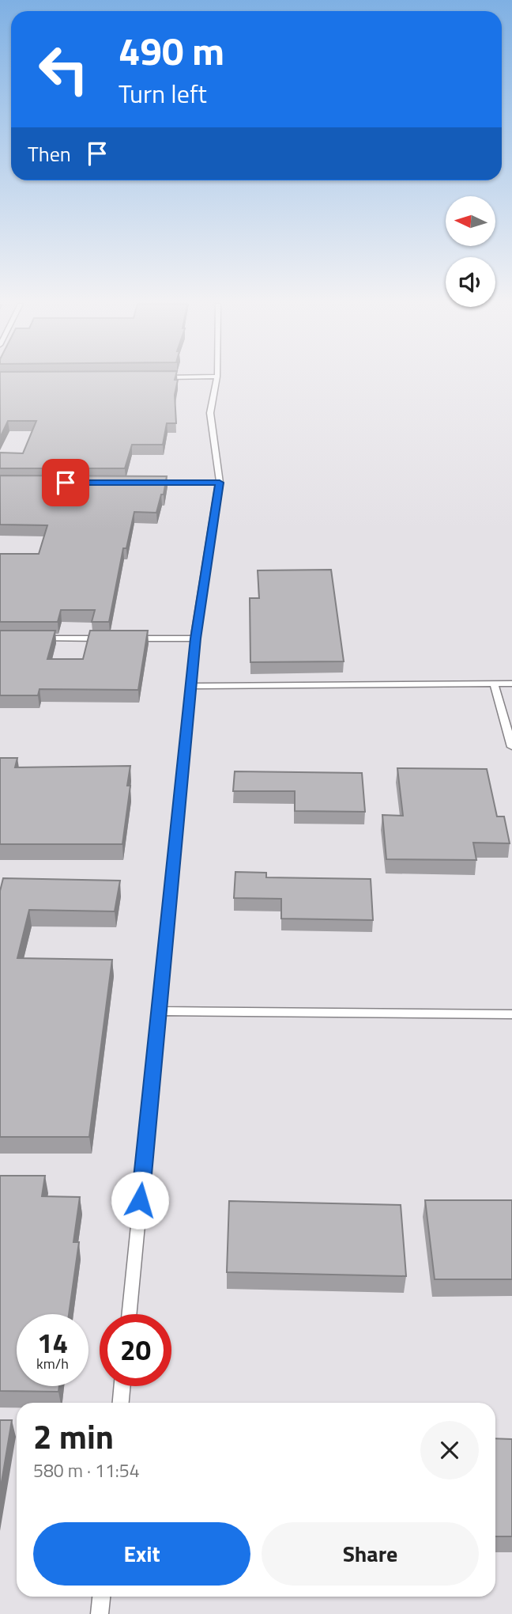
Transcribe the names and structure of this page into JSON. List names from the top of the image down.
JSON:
{
  "north": "left",
  "page": {
    "turn": ["490 m", "Turn left"],
    "then": "Then",
    "speed": "14 km/h",
    "limit": "20",
    "heading": ["2 min", "580 m · 11:54"],
    "buttons": ["Exit", "Share"]
  }
}
